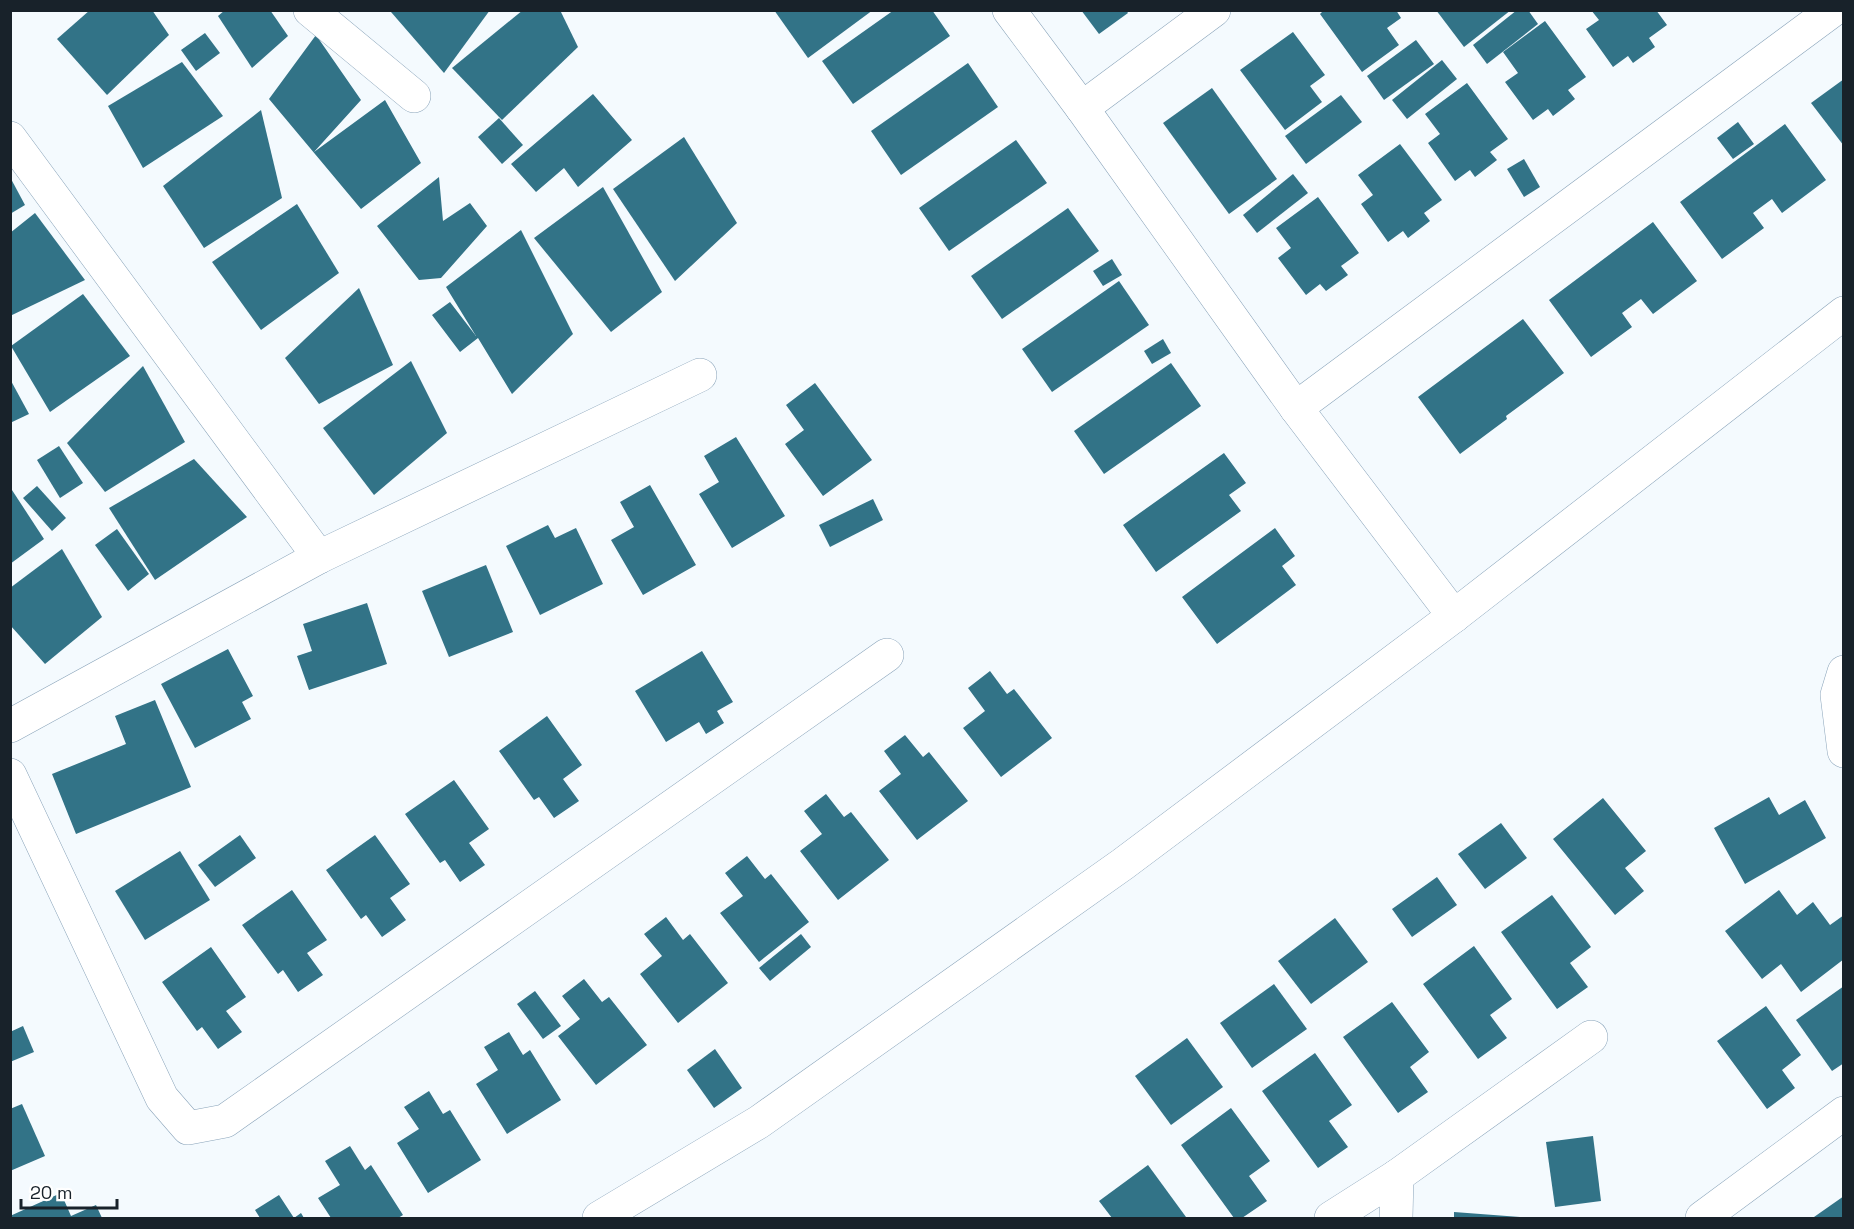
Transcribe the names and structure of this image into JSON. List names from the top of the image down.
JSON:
{
  "scale_bar": "20 m"
}
